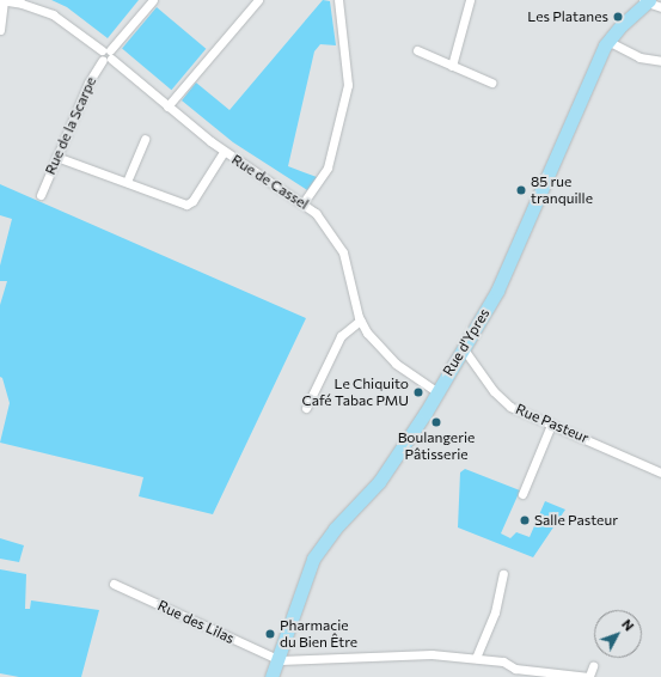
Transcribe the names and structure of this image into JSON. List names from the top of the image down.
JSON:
{
  "streets": {
    "main road": ["Rue d'Ypres"],
    "street": [
      "Rue de la Scarpe",
      "Rue de Cassel",
      "Rue Pasteur",
      "Rue des Lilas"
    ]
  },
  "crossings": [
    ["Rue de la Scarpe", "Rue de Cassel"],
    ["Rue de Cassel", "Rue d'Ypres"],
    ["Rue d'Ypres", "Rue Pasteur"],
    ["Rue d'Ypres", "Rue des Lilas"]
  ],
  "places": [
    "Les Platanes",
    "85 rue tranquille",
    "Le Chiquito Café Tabac PMU",
    "Boulangerie Pâtisserie",
    "Salle Pasteur",
    "Pharmacie du Bien Être"
  ],
  "north": "top right"
}
